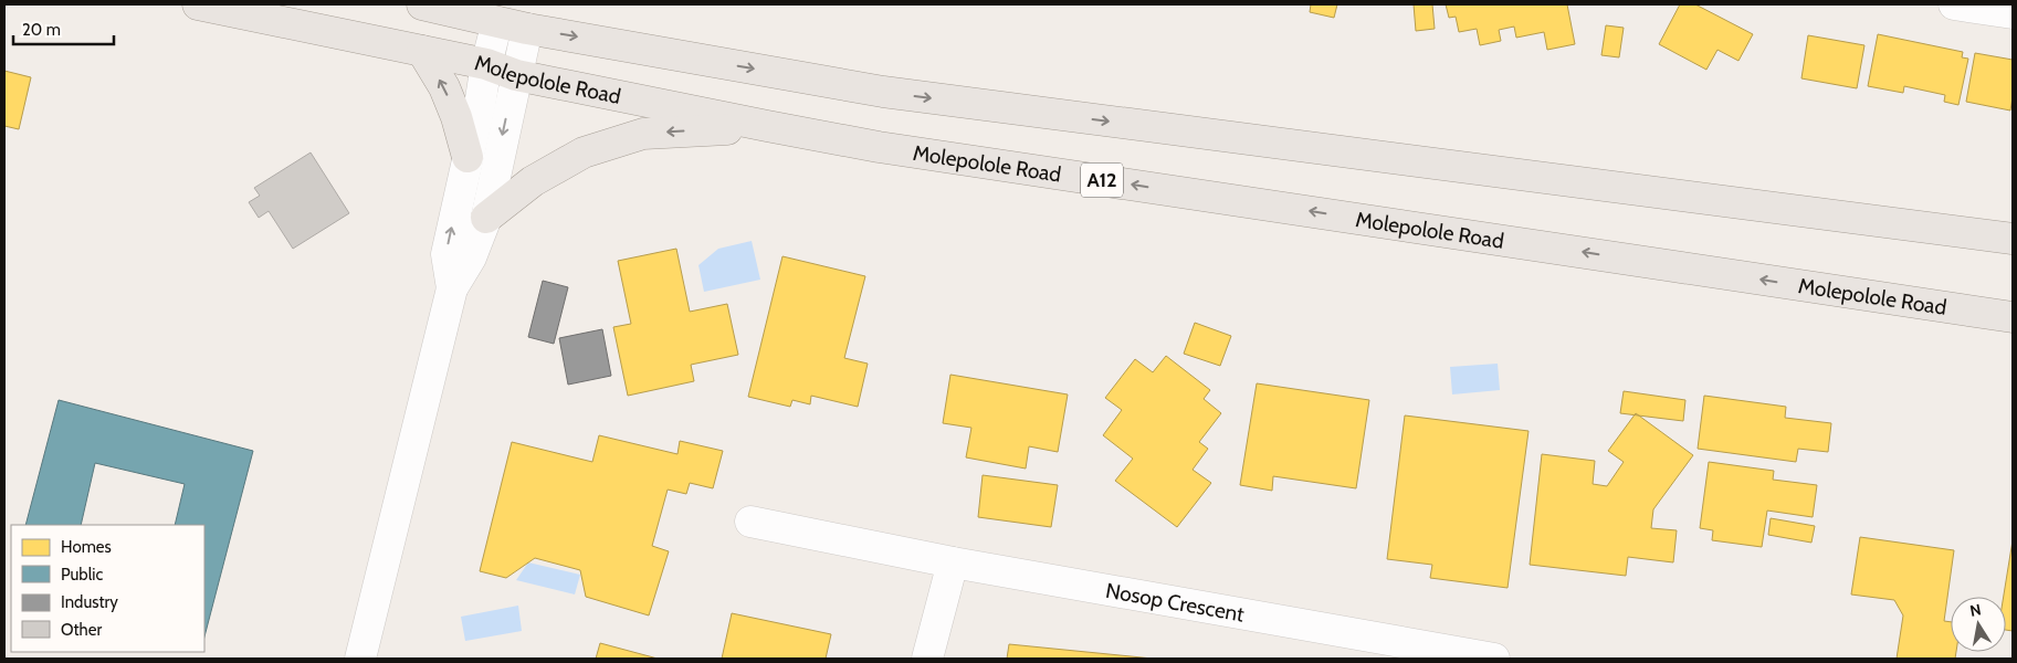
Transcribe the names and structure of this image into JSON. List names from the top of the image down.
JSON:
{
  "streets": {
    "main road": ["Molepolole Road", "A12"],
    "street": ["Nosop Crescent"]
  },
  "legend": [
    "Homes",
    "Public",
    "Industry",
    "Other"
  ],
  "scale_bar": "20 m",
  "north": "top"
}
